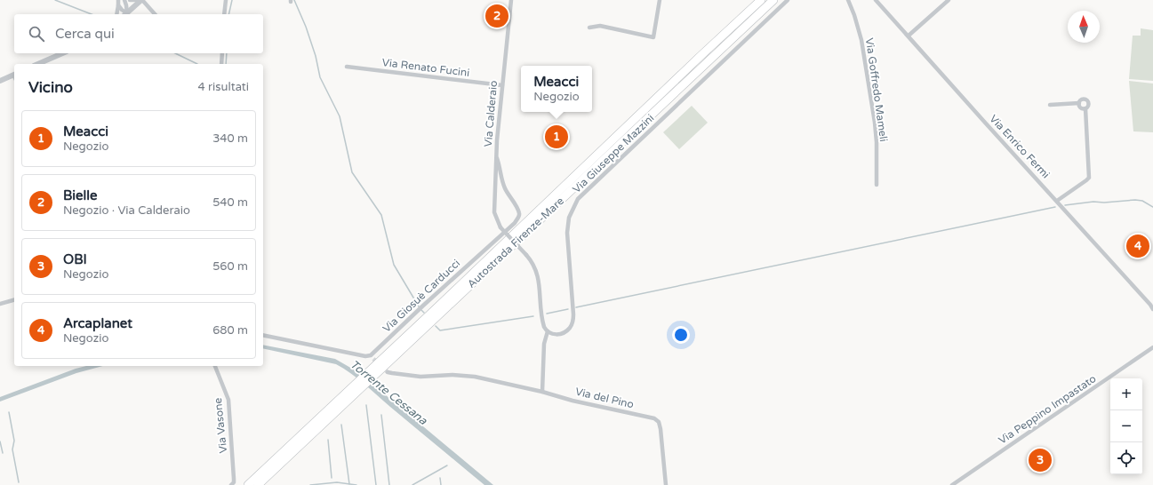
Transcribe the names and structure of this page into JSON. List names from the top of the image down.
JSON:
{
  "streets": {
    "highway": ["Autostrada Firenze-Mare"],
    "street": [
      "Via Renato Fucini",
      "Via Goffredo Mameli",
      "Via Calderaio",
      "Via Enrico Fermi",
      "Via Giuseppe Mazzini",
      "Via Giosuè Carducci",
      "Via del Pino",
      "Via Peppino Impastato",
      "Via Vasone"
    ]
  },
  "crossings": [
    ["Via Renato Fucini", "Via Calderaio"],
    ["Via Calderaio", "Via Giuseppe Mazzini"],
    ["Via Calderaio", "Via Giosuè Carducci"]
  ],
  "water": ["Torrente Cessana"],
  "north": "top",
  "page": {
    "pins": [
      "2",
      "1",
      "4",
      "3"
    ],
    "search": "Cerca qui",
    "heading": ["Vicino", "4 risultati"],
    "popup": ["Meacci", "Negozio"],
    "list": [
      {
        "mark": "1",
        "name": "Meacci",
        "note": "Negozio",
        "value": "340 m"
      },
      {
        "mark": "2",
        "name": "Bielle",
        "note": "Negozio · Via Calderaio",
        "value": "540 m"
      },
      {
        "mark": "3",
        "name": "OBI",
        "note": "Negozio",
        "value": "560 m"
      },
      {
        "mark": "4",
        "name": "Arcaplanet",
        "note": "Negozio",
        "value": "680 m"
      }
    ],
    "map_buttons": ["+", "−"]
  }
}
